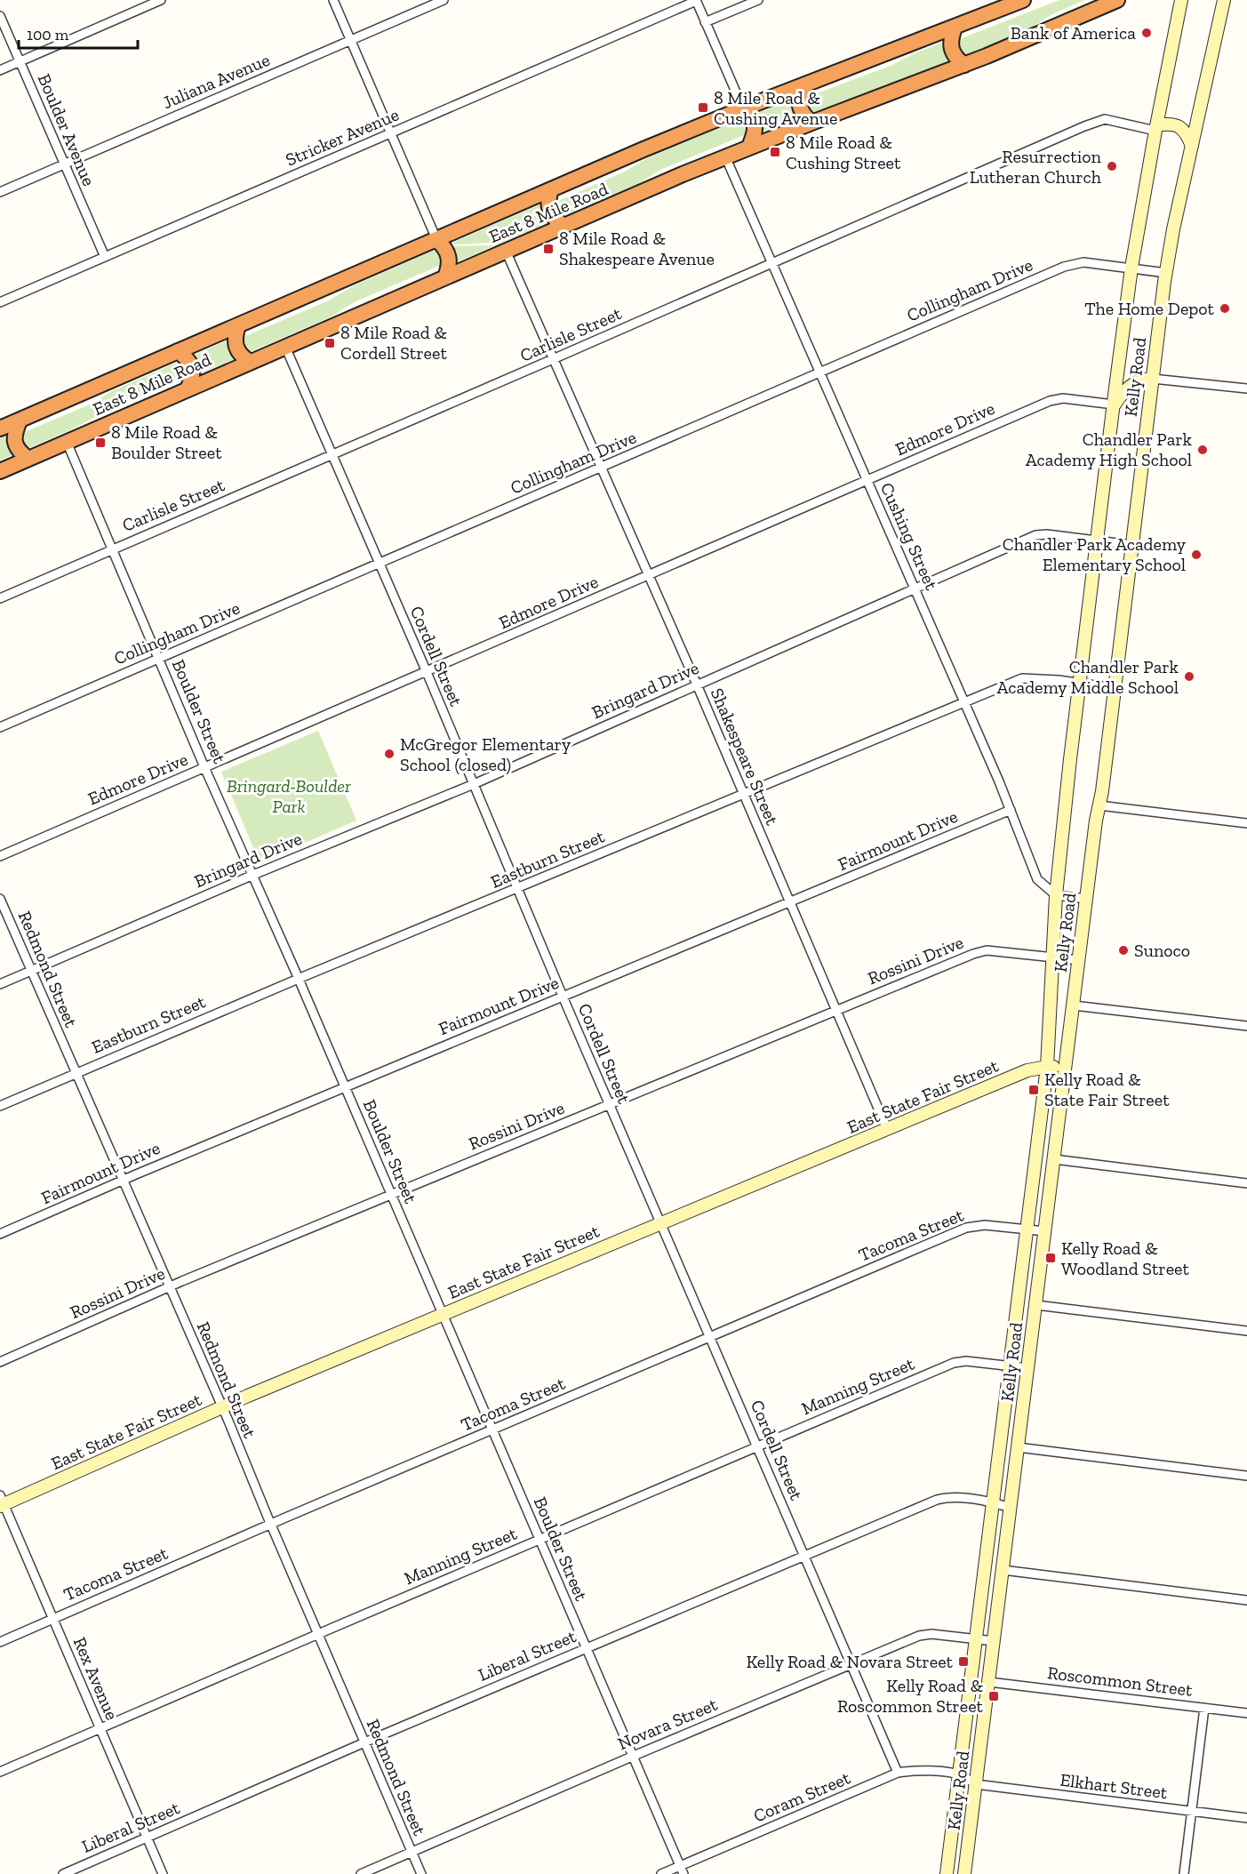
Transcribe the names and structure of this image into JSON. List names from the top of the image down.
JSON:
{
  "streets": {
    "highway": ["East 8 Mile Road"],
    "street": [
      "Juliana Avenue",
      "Boulder Avenue",
      "Stricker Avenue",
      "Collingham Drive",
      "Carlisle Street",
      "Kelly Road",
      "Edmore Drive",
      "Cushing Street",
      "Cordell Street",
      "Bringard Drive",
      "Boulder Street",
      "Shakespeare Street",
      "Fairmount Drive",
      "Eastburn Street",
      "Rossini Drive",
      "Redmond Street",
      "East State Fair Street",
      "Tacoma Street",
      "Manning Street",
      "Liberal Street",
      "Rex Avenue",
      "Roscommon Street",
      "Novara Street",
      "Elkhart Street",
      "Coram Street"
    ]
  },
  "crossings": [
    ["Juliana Avenue", "Boulder Avenue"],
    ["Boulder Avenue", "Stricker Avenue"],
    ["East 8 Mile Road", "Cushing Street"],
    ["East 8 Mile Road", "Cordell Street"],
    ["East 8 Mile Road", "Boulder Street"],
    ["East 8 Mile Road", "Shakespeare Street"],
    ["Collingham Drive", "Kelly Road"],
    ["Collingham Drive", "Cushing Street"],
    ["Collingham Drive", "Cordell Street"],
    ["Collingham Drive", "Boulder Street"],
    ["Collingham Drive", "Shakespeare Street"],
    ["Carlisle Street", "Kelly Road"],
    ["Carlisle Street", "Cushing Street"],
    ["Carlisle Street", "Cordell Street"],
    ["Carlisle Street", "Boulder Street"],
    ["Carlisle Street", "Shakespeare Street"],
    ["Kelly Road", "Edmore Drive"],
    ["Kelly Road", "Cushing Street"],
    ["Kelly Road", "Bringard Drive"],
    ["Kelly Road", "Eastburn Street"],
    ["Kelly Road", "Rossini Drive"],
    ["Kelly Road", "East State Fair Street"],
    ["Kelly Road", "Tacoma Street"],
    ["Kelly Road", "Manning Street"],
    ["Kelly Road", "Liberal Street"],
    ["Kelly Road", "Roscommon Street"],
    ["Kelly Road", "Novara Street"],
    ["Kelly Road", "Elkhart Street"],
    ["Kelly Road", "Coram Street"],
    ["Edmore Drive", "Cushing Street"],
    ["Edmore Drive", "Cordell Street"],
    ["Edmore Drive", "Boulder Street"],
    ["Edmore Drive", "Shakespeare Street"],
    ["Cushing Street", "Bringard Drive"],
    ["Cushing Street", "Fairmount Drive"],
    ["Cushing Street", "Eastburn Street"],
    ["Cordell Street", "Bringard Drive"],
    ["Cordell Street", "Fairmount Drive"],
    ["Cordell Street", "Eastburn Street"],
    ["Cordell Street", "Rossini Drive"],
    ["Cordell Street", "East State Fair Street"],
    ["Cordell Street", "Tacoma Street"],
    ["Cordell Street", "Manning Street"],
    ["Cordell Street", "Liberal Street"],
    ["Cordell Street", "Novara Street"],
    ["Cordell Street", "Coram Street"],
    ["Bringard Drive", "Boulder Street"],
    ["Bringard Drive", "Shakespeare Street"],
    ["Bringard Drive", "Redmond Street"],
    ["Boulder Street", "Fairmount Drive"],
    ["Boulder Street", "Eastburn Street"],
    ["Boulder Street", "Rossini Drive"],
    ["Boulder Street", "East State Fair Street"],
    ["Boulder Street", "Tacoma Street"],
    ["Boulder Street", "Manning Street"],
    ["Boulder Street", "Liberal Street"],
    ["Boulder Street", "Novara Street"],
    ["Boulder Street", "Coram Street"],
    ["Shakespeare Street", "Fairmount Drive"],
    ["Shakespeare Street", "Eastburn Street"],
    ["Shakespeare Street", "Rossini Drive"],
    ["Shakespeare Street", "East State Fair Street"],
    ["Fairmount Drive", "Redmond Street"],
    ["Eastburn Street", "Redmond Street"],
    ["Rossini Drive", "Redmond Street"],
    ["Redmond Street", "East State Fair Street"],
    ["Redmond Street", "Tacoma Street"],
    ["Redmond Street", "Manning Street"],
    ["Redmond Street", "Liberal Street"],
    ["Redmond Street", "Novara Street"],
    ["East State Fair Street", "Rex Avenue"],
    ["Tacoma Street", "Rex Avenue"],
    ["Manning Street", "Rex Avenue"],
    ["Liberal Street", "Rex Avenue"]
  ],
  "parks": ["Bringard-Boulder Park"],
  "places": {
    "other": [
      "Bank of America",
      "Resurrection Lutheran Church",
      "The Home Depot",
      "Chandler Park Academy High School",
      "Chandler Park Academy Elementary School",
      "Chandler Park Academy Middle School",
      "McGregor Elementary School (closed)",
      "Sunoco"
    ],
    "transit": [
      "8 Mile Road & Cushing Avenue",
      "8 Mile Road & Cushing Street",
      "8 Mile Road & Shakespeare Avenue",
      "8 Mile Road & Cordell Street",
      "8 Mile Road & Boulder Street",
      "Kelly Road & State Fair Street",
      "Kelly Road & Woodland Street",
      "Kelly Road & Novara Street",
      "Kelly Road & Roscommon Street"
    ]
  },
  "scale_bar": "100 m"
}
